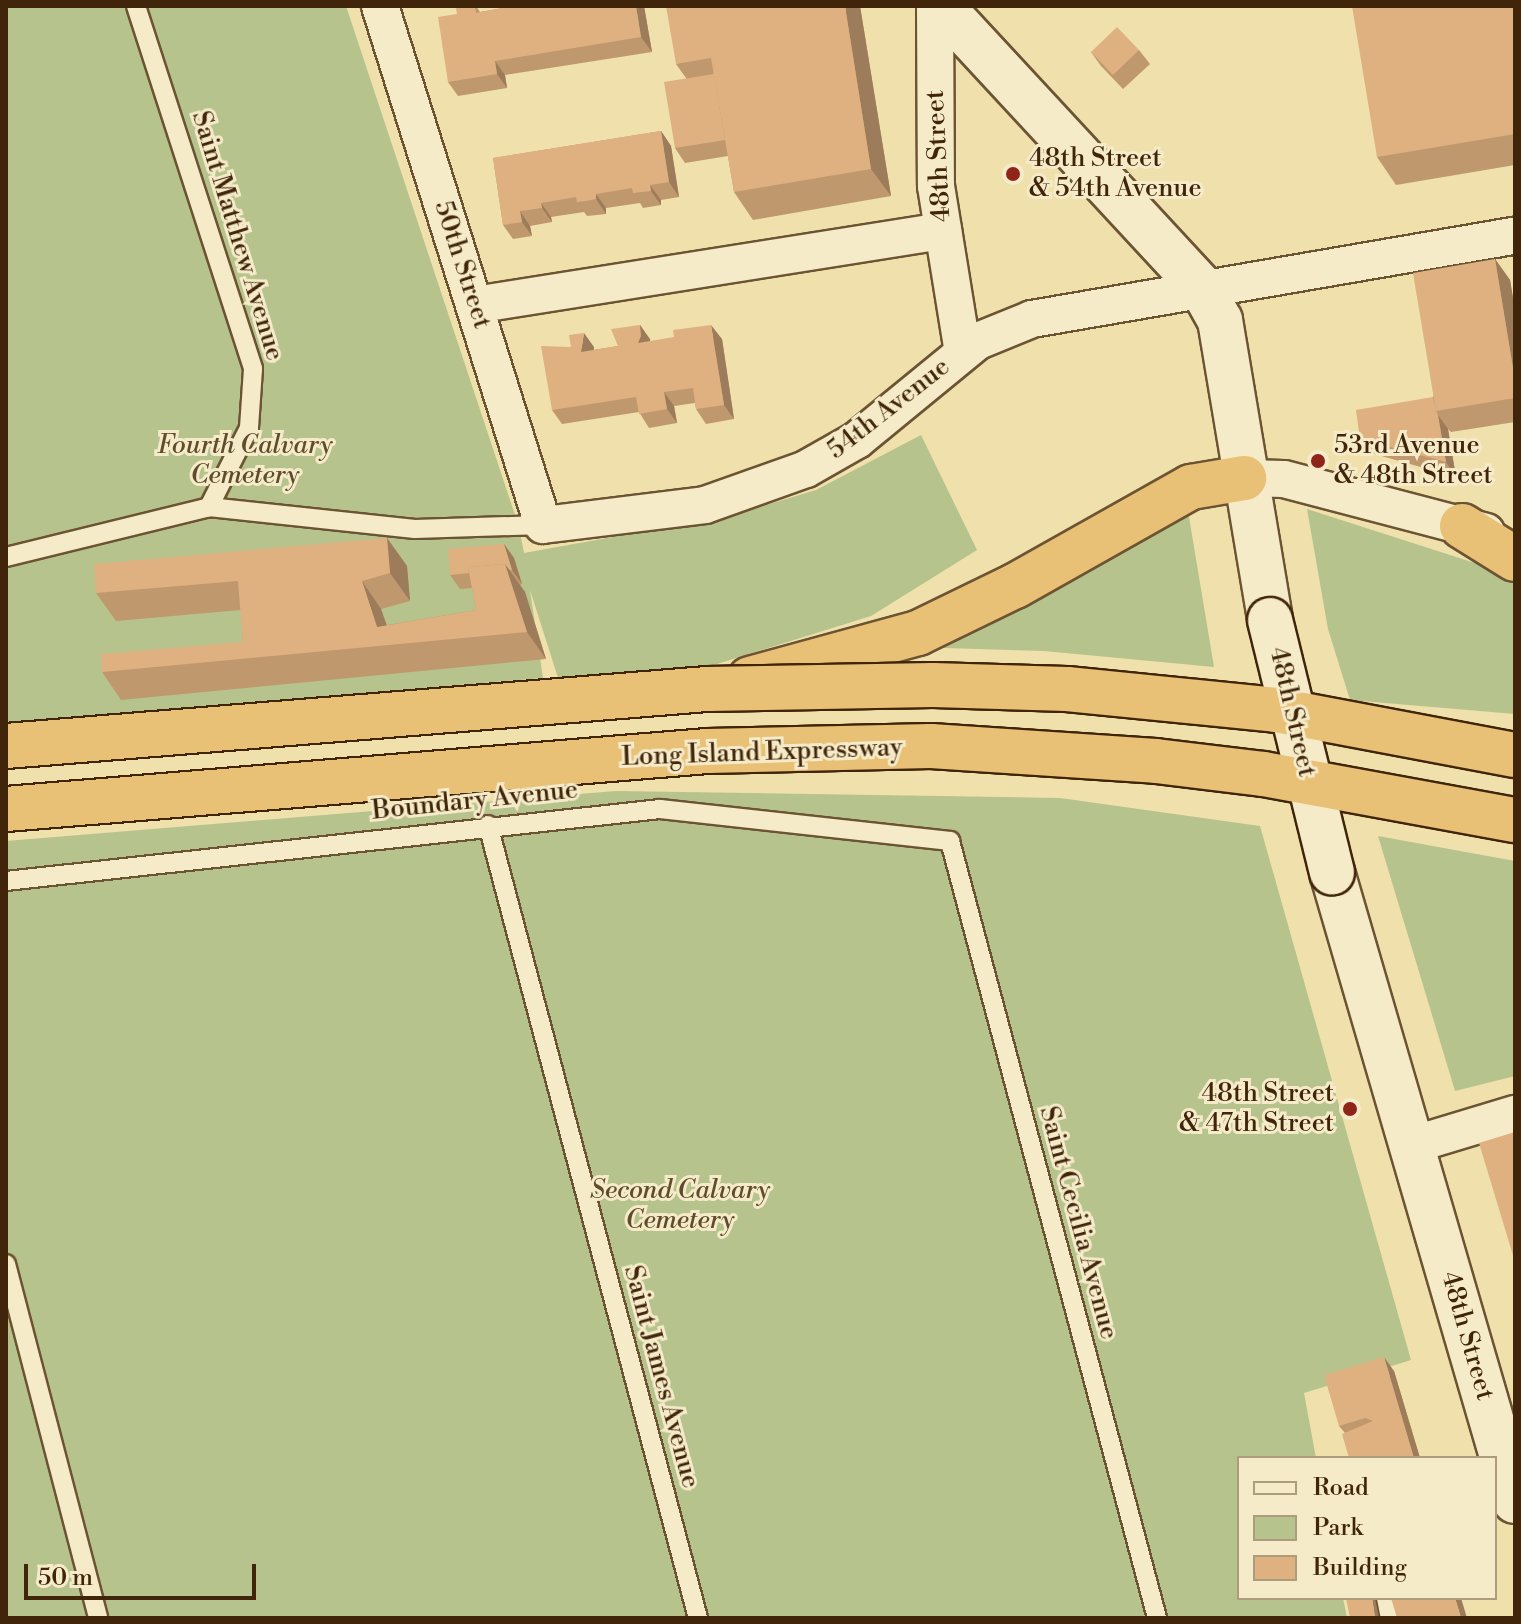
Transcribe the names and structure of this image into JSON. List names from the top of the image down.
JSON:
{
  "streets": {
    "highway": ["Long Island Expressway"],
    "street": ["48th Street", "50th Street", "54th Avenue"],
    "lane": [
      "Saint Matthew Avenue",
      "Boundary Avenue",
      "Saint Cecilia Avenue",
      "Saint James Avenue"
    ]
  },
  "crossings": [
    ["48th Street", "54th Avenue"],
    ["Saint Matthew Avenue", "54th Avenue"],
    ["50th Street", "54th Avenue"],
    ["Boundary Avenue", "Saint Cecilia Avenue"],
    ["Boundary Avenue", "Saint James Avenue"]
  ],
  "parks": ["Fourth Calvary Cemetery", "Second Calvary Cemetery"],
  "places": ["48th Street & 54th Avenue", "53rd Avenue & 48th Street", "48th Street & 47th Street"],
  "legend": ["Road", "Park", "Building"],
  "scale_bar": "50 m"
}
